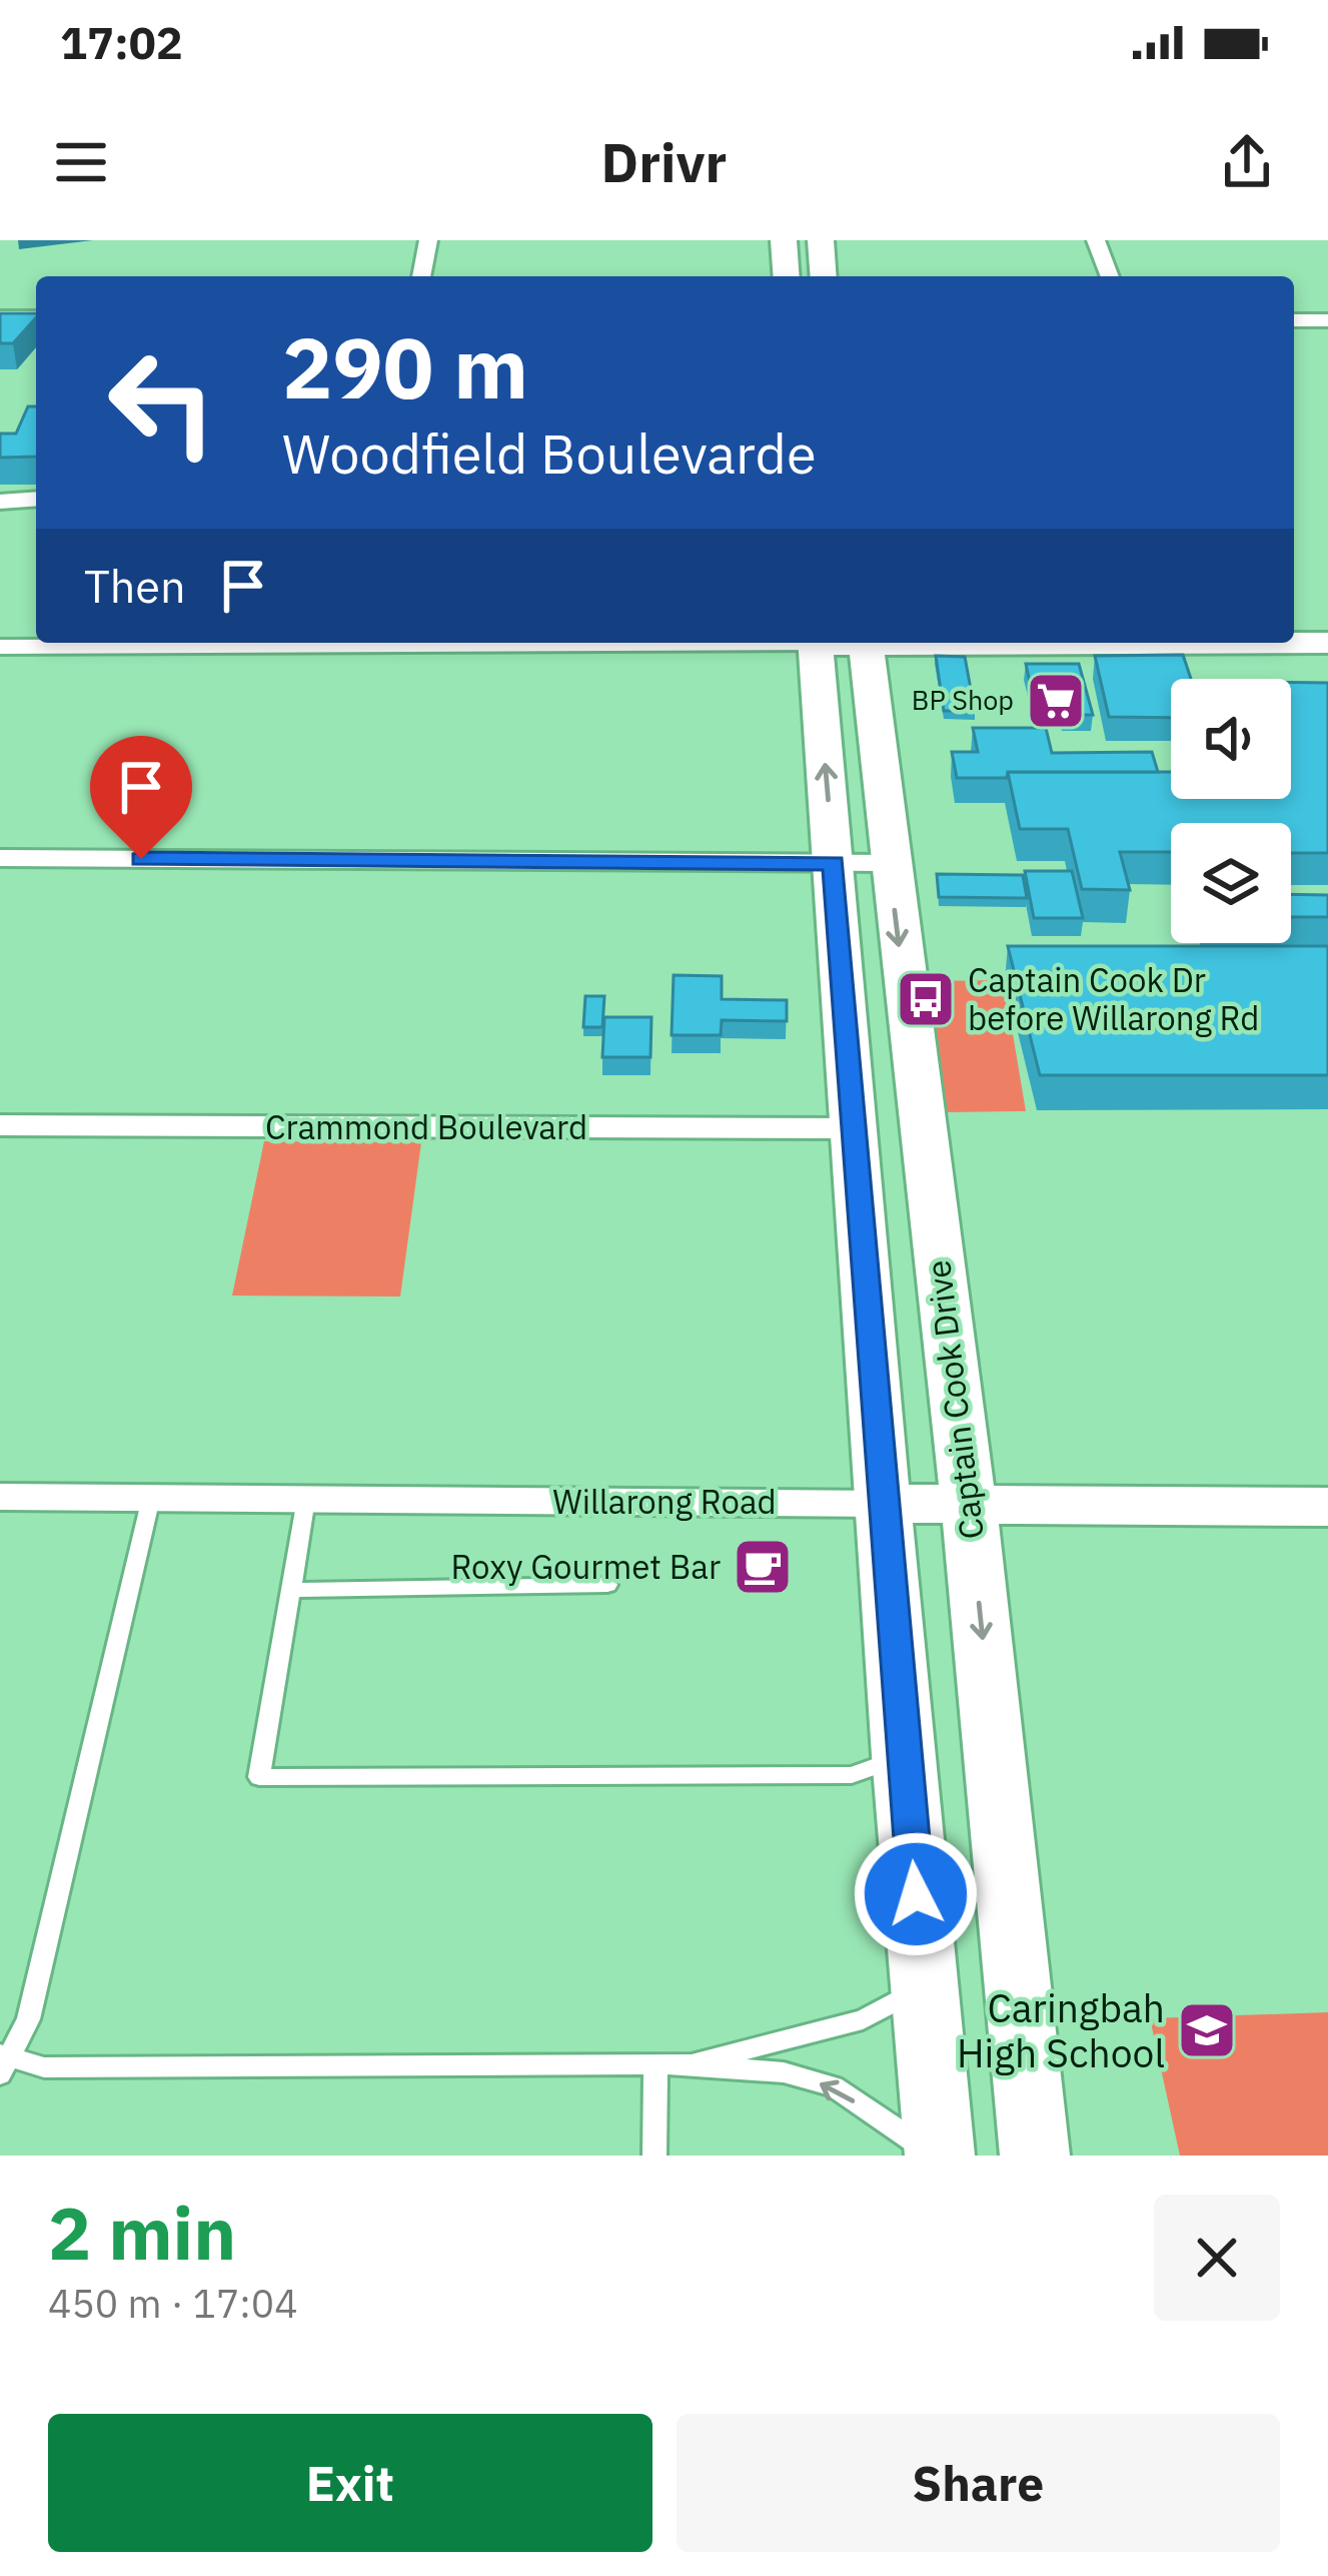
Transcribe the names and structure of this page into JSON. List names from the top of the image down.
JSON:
{
  "streets": {
    "main road": ["Captain Cook Drive", "Willarong Road"],
    "street": ["Crammond Boulevard"]
  },
  "crossings": [
    ["Captain Cook Drive", "Willarong Road"]
  ],
  "places": {
    "supermarket": ["BP Shop"],
    "bus stop": ["Captain Cook Dr before Willarong Rd"],
    "cafe": ["Roxy Gourmet Bar"],
    "school or university": ["Caringbah High School"]
  },
  "page": {
    "status": "17:02",
    "header": "Drivr",
    "turn": ["290 m", "Woodfield Boulevarde"],
    "then": "Then",
    "heading": ["2 min", "450 m · 17:04"],
    "buttons": ["Exit", "Share"]
  }
}
